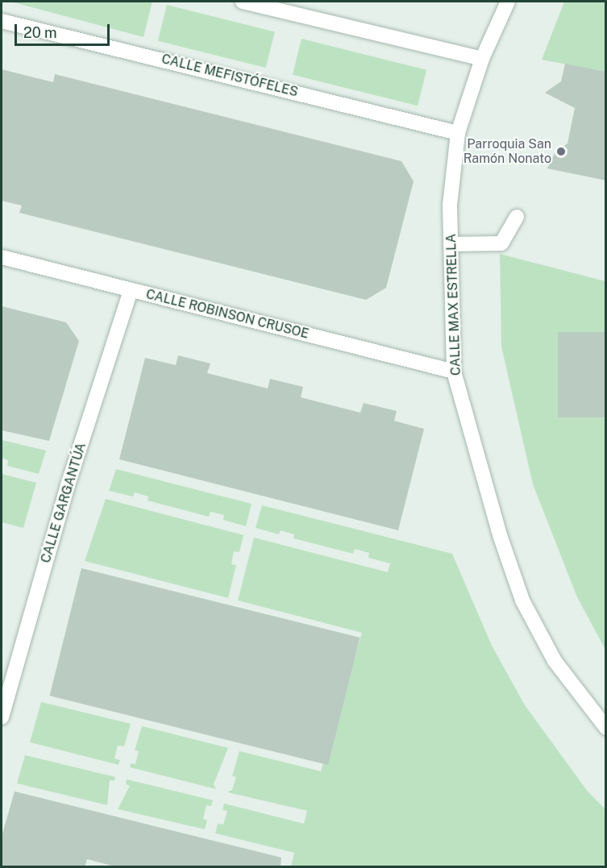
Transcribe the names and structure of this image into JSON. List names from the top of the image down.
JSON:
{
  "streets": {
    "street": [
      "CALLE MEFISTÓFELES",
      "CALLE MAX ESTRELLA",
      "CALLE ROBINSON CRUSOE",
      "CALLE GARGANTÚA"
    ]
  },
  "crossings": [
    ["CALLE MEFISTÓFELES", "CALLE MAX ESTRELLA"],
    ["CALLE MAX ESTRELLA", "CALLE ROBINSON CRUSOE"],
    ["CALLE ROBINSON CRUSOE", "CALLE GARGANTÚA"]
  ],
  "places": ["Parroquia San Ramón Nonato"],
  "scale_bar": "20 m"
}
